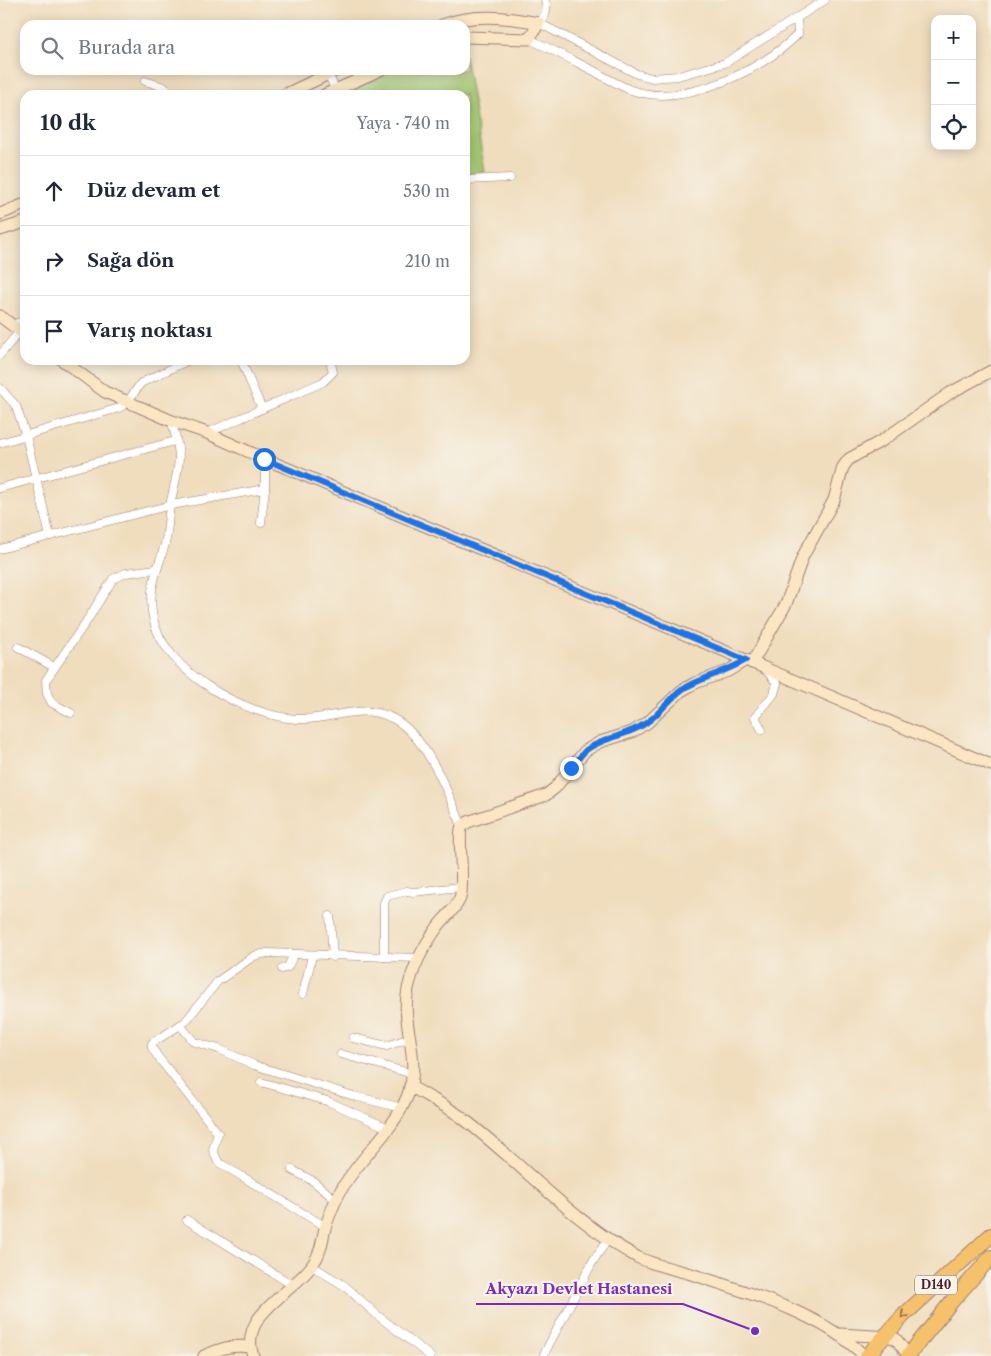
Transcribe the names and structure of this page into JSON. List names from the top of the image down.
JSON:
{
  "streets": {
    "highway": ["D140"]
  },
  "places": ["Akyazı Devlet Hastanesi"],
  "page": {
    "map_buttons": ["+", "−"],
    "search": "Burada ara",
    "heading": ["10 dk", "Yaya · 740 m"],
    "list": [
      ["Düz devam et", "530 m"],
      ["Sağa dön", "210 m"],
      "Varış noktası"
    ]
  }
}
